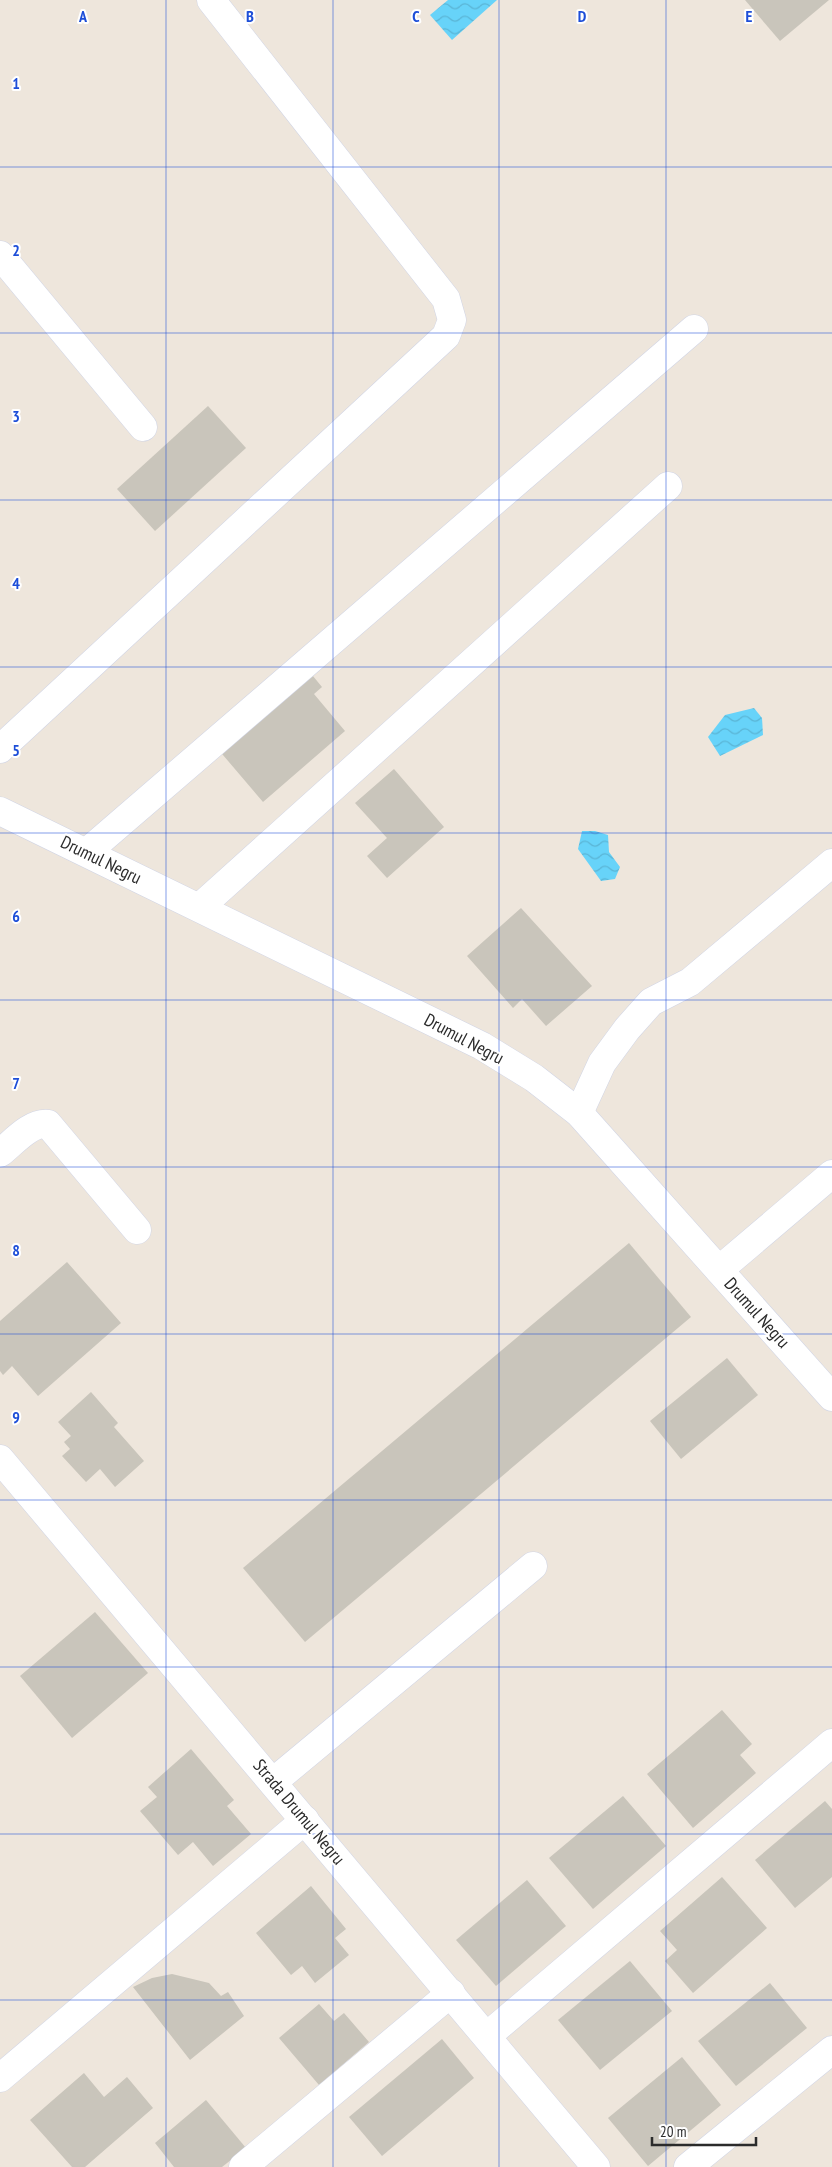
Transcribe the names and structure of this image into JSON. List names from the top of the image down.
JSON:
{
  "streets": {
    "street": ["Drumul Negru", "Strada Drumul Negru"]
  },
  "scale_bar": "20 m",
  "grid": {
    "columns": [
      "A",
      "B",
      "C",
      "D",
      "E"
    ],
    "rows": [
      "1",
      "2",
      "3",
      "4",
      "5",
      "6",
      "7",
      "8",
      "9"
    ]
  }
}
